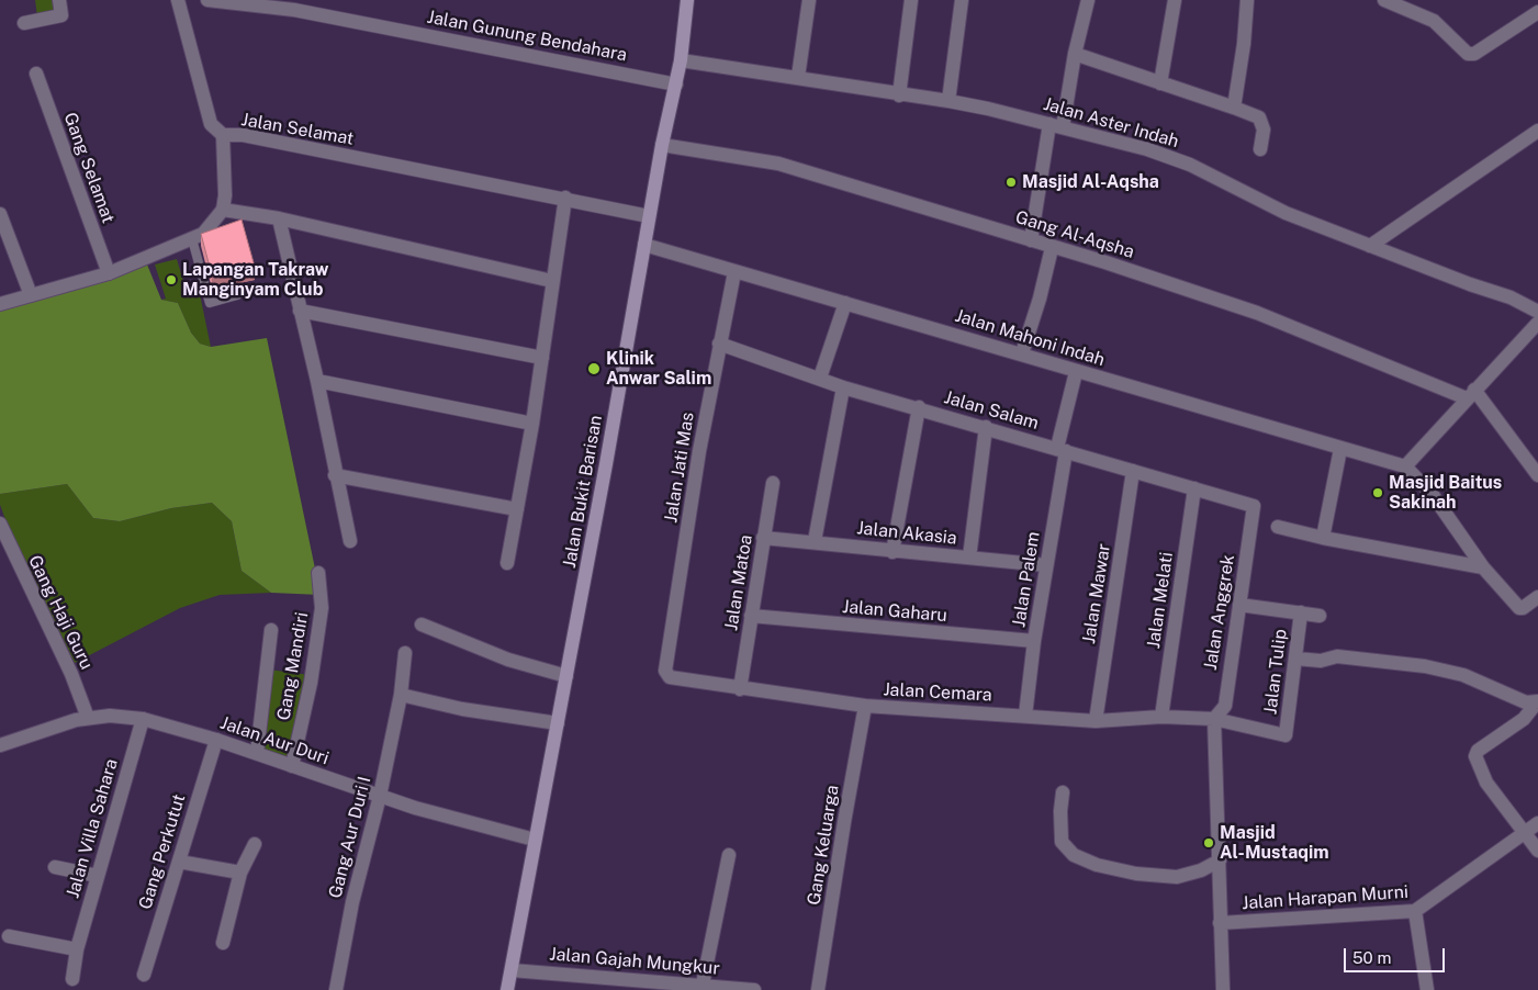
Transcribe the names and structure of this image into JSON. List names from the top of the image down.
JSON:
{
  "streets": {
    "main road": ["Jalan Bukit Barisan"],
    "street": [
      "Jalan Gunung Bendahara",
      "Jalan Aster Indah",
      "Jalan Selamat",
      "Gang Selamat",
      "Gang Al-Aqsha",
      "Jalan Mahoni Indah",
      "Jalan Salam",
      "Jalan Jati Mas",
      "Jalan Akasia",
      "Jalan Palem",
      "Jalan Matoa",
      "Jalan Mawar",
      "Jalan Melati",
      "Jalan Gaharu",
      "Gang Haji Guru",
      "Jalan Anggrek",
      "Gang Mandiri",
      "Jalan Tulip",
      "Jalan Cemara",
      "Jalan Aur Duri",
      "Jalan Villa Sahara",
      "Gang Aur Duri I",
      "Gang Keluarga",
      "Gang Perkutut",
      "Jalan Harapan Murni",
      "Jalan Gajah Mungkur"
    ]
  },
  "crossings": [
    ["Jalan Gunung Bendahara", "Jalan Bukit Barisan"],
    ["Jalan Aster Indah", "Jalan Bukit Barisan"],
    ["Jalan Selamat", "Jalan Bukit Barisan"],
    ["Gang Al-Aqsha", "Jalan Bukit Barisan"],
    ["Jalan Mahoni Indah", "Jalan Jati Mas"],
    ["Jalan Mahoni Indah", "Jalan Bukit Barisan"],
    ["Jalan Mahoni Indah", "Jalan Palem"],
    ["Jalan Salam", "Jalan Jati Mas"],
    ["Jalan Salam", "Jalan Palem"],
    ["Jalan Salam", "Jalan Mawar"],
    ["Jalan Salam", "Jalan Melati"],
    ["Jalan Salam", "Jalan Anggrek"],
    ["Jalan Jati Mas", "Jalan Cemara"],
    ["Jalan Bukit Barisan", "Jalan Aur Duri"],
    ["Jalan Bukit Barisan", "Jalan Gajah Mungkur"],
    ["Jalan Akasia", "Jalan Palem"],
    ["Jalan Akasia", "Jalan Matoa"],
    ["Jalan Palem", "Jalan Gaharu"],
    ["Jalan Palem", "Jalan Cemara"],
    ["Jalan Matoa", "Jalan Gaharu"],
    ["Jalan Matoa", "Jalan Cemara"],
    ["Jalan Mawar", "Jalan Cemara"],
    ["Jalan Melati", "Jalan Cemara"],
    ["Gang Haji Guru", "Jalan Aur Duri"],
    ["Jalan Anggrek", "Jalan Tulip"],
    ["Jalan Anggrek", "Jalan Cemara"],
    ["Gang Mandiri", "Jalan Aur Duri"],
    ["Jalan Tulip", "Jalan Cemara"],
    ["Jalan Cemara", "Gang Keluarga"],
    ["Jalan Aur Duri", "Jalan Villa Sahara"],
    ["Jalan Aur Duri", "Gang Aur Duri I"],
    ["Jalan Aur Duri", "Gang Perkutut"]
  ],
  "places": [
    "Masjid Al-Aqsha",
    "Lapangan Takraw Manginyam Club",
    "Klinik Anwar Salim",
    "Masjid Baitus Sakinah",
    "Masjid Al-Mustaqim"
  ],
  "scale_bar": "50 m"
}
